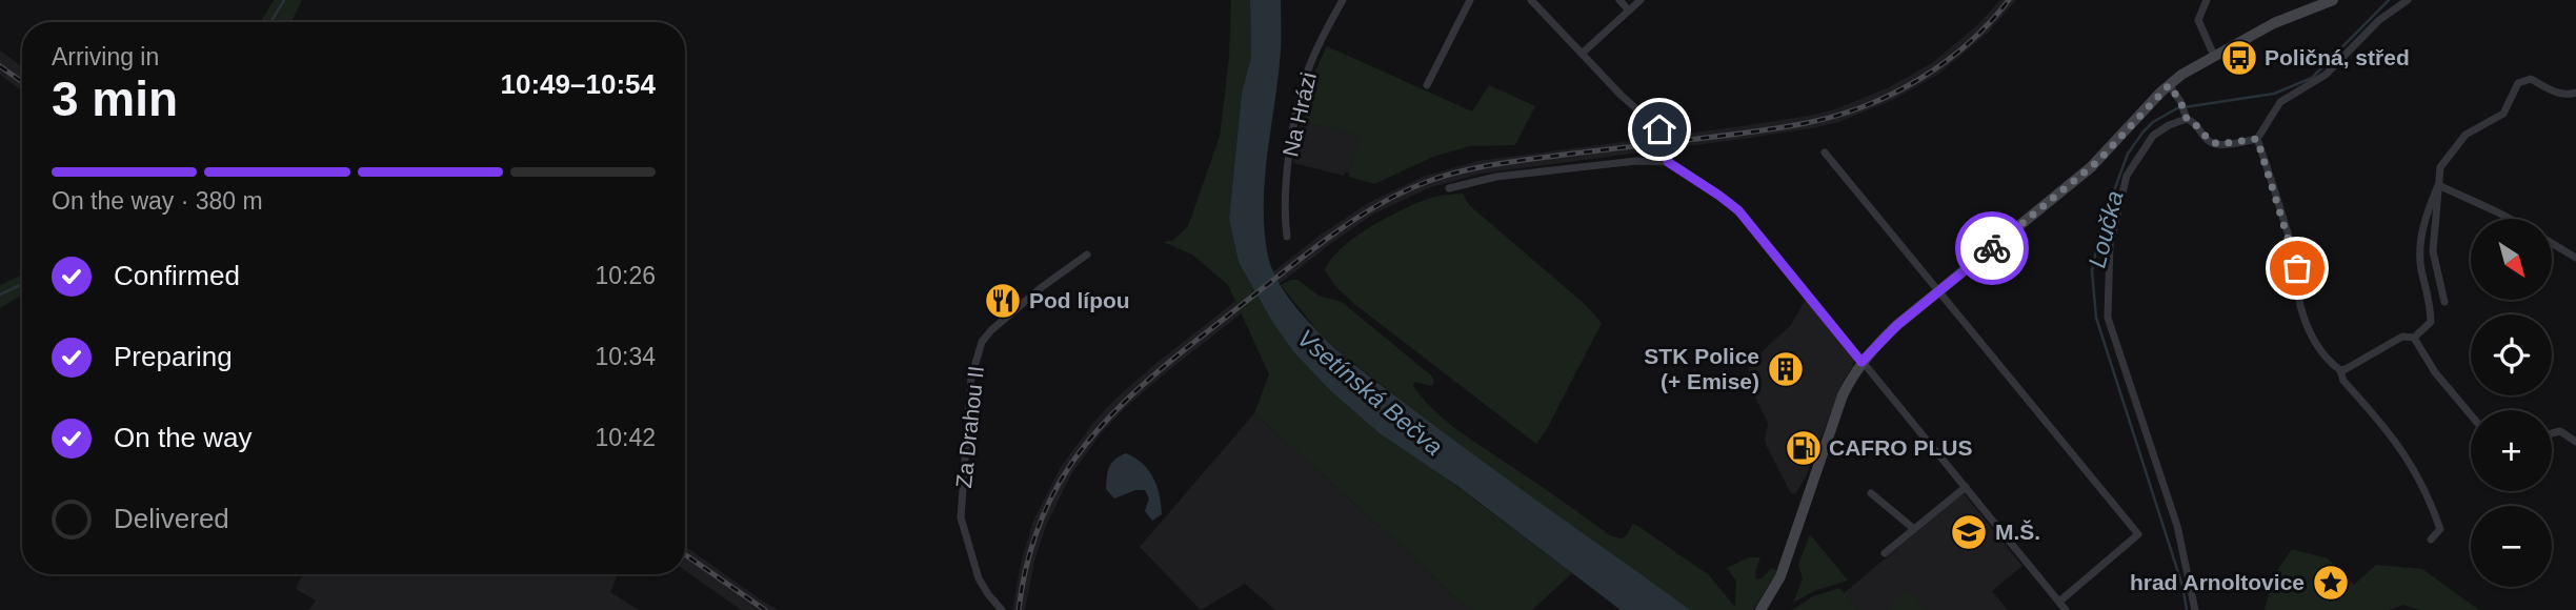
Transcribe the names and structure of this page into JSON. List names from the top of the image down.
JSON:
{
  "streets": {
    "street": ["Na Hrázi", "Za Drahou II"]
  },
  "water": ["Loučka", "Vsetínská Bečva"],
  "places": {
    "bus stop": ["Poličná, střed"],
    "restaurant": ["Pod lípou"],
    "building": ["STK Police (+ Emise)"],
    "fuel station": ["CAFRO PLUS"],
    "school or university": ["M.Š."],
    "place": ["hrad Arnoltovice"]
  },
  "north": "bottom right",
  "page": {
    "heading": ["3 min", "Arriving in", "10:49–10:54"],
    "bar": "On the way · 380 m",
    "map_buttons": ["+", "−"],
    "list": [
      ["Confirmed", "10:26"],
      ["Preparing", "10:34"],
      ["On the way", "10:42"],
      "Delivered"
    ]
  }
}
